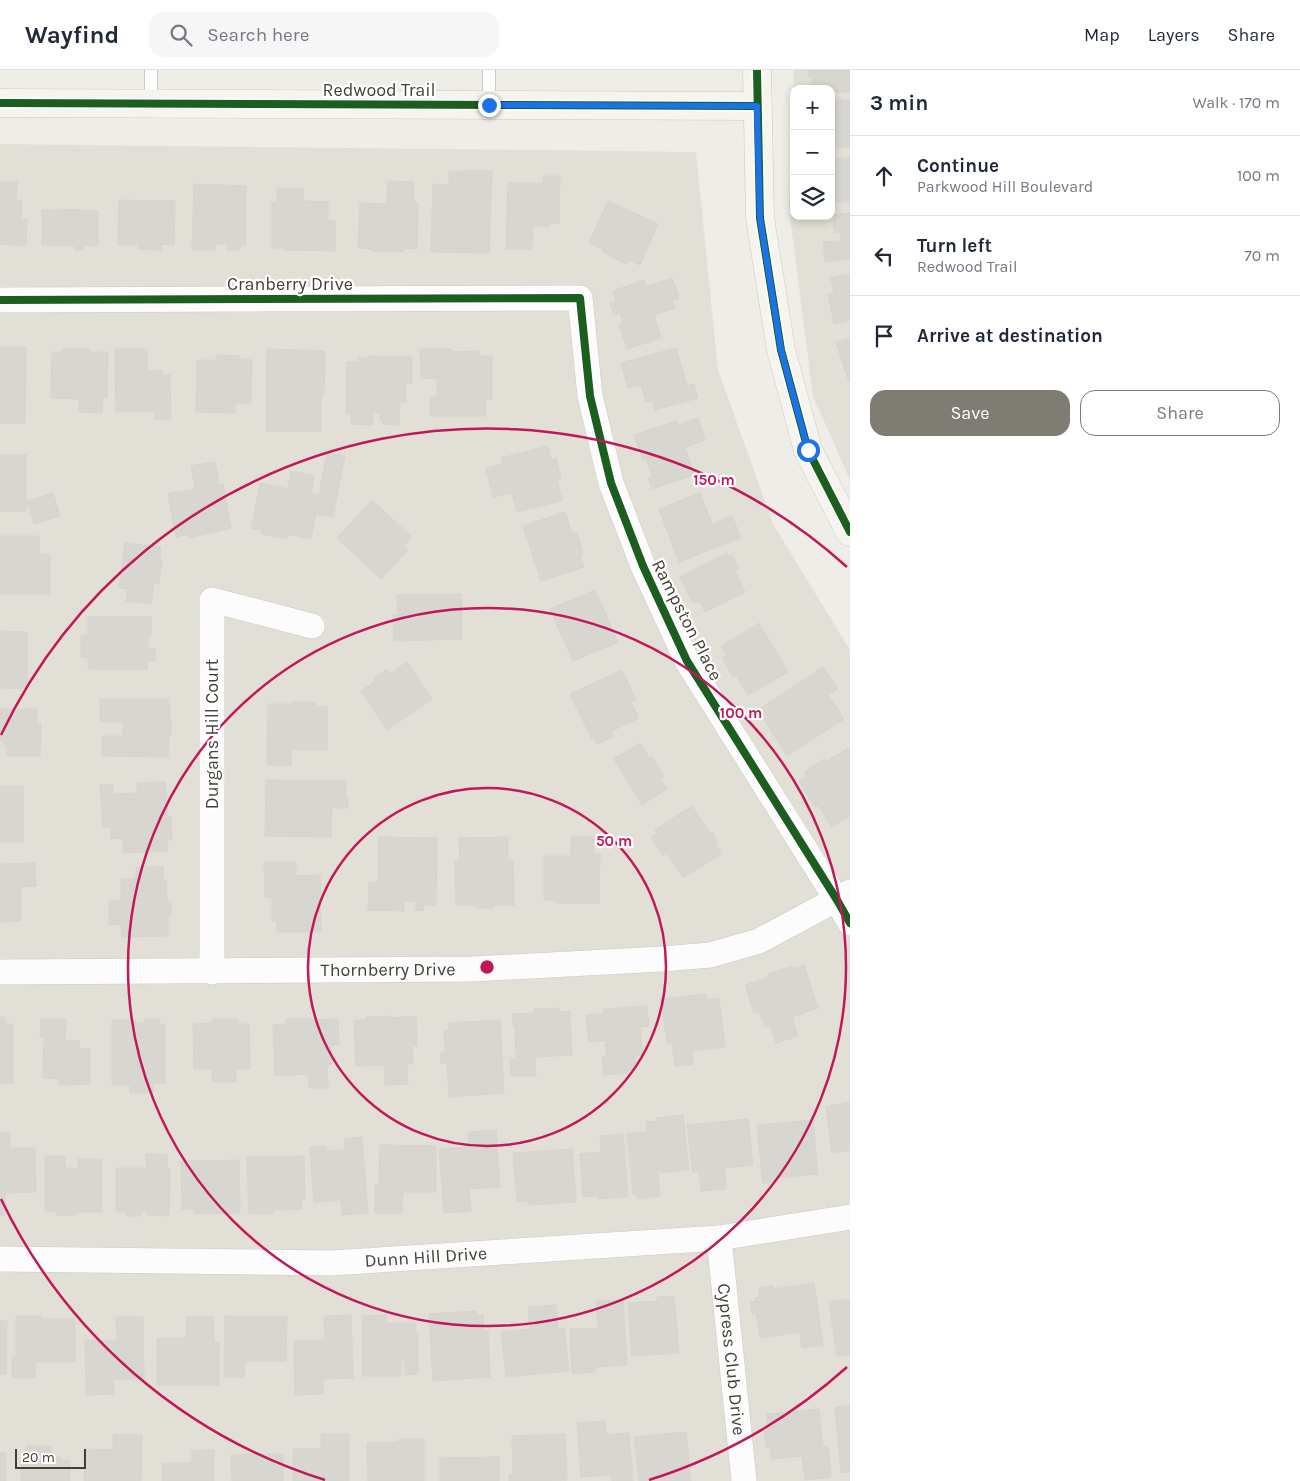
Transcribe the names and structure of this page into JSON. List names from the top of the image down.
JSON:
{
  "streets": {
    "street": [
      "Redwood Trail",
      "Cranberry Drive",
      "Rampston Place",
      "Durgans Hill Court",
      "Thornberry Drive",
      "Dunn Hill Drive",
      "Cypress Club Drive"
    ]
  },
  "crossings": [
    ["Cranberry Drive", "Rampston Place"],
    ["Rampston Place", "Thornberry Drive"],
    ["Durgans Hill Court", "Thornberry Drive"],
    ["Dunn Hill Drive", "Cypress Club Drive"]
  ],
  "scale_bar": "20 m",
  "page": {
    "header": "Wayfind",
    "search": "Search here",
    "nav": ["Map", "Layers", "Share"],
    "heading": ["3 min", "Walk · 170 m"],
    "map_buttons": ["+", "−"],
    "list": [
      ["Continue", "Parkwood Hill Boulevard", "100 m"],
      ["Turn left", "Redwood Trail", "70 m"],
      "Arrive at destination"
    ],
    "buttons": ["Save", "Share"],
    "scale": "20 m"
  },
  "rings": ["150 m", "100 m", "50 m"]
}
